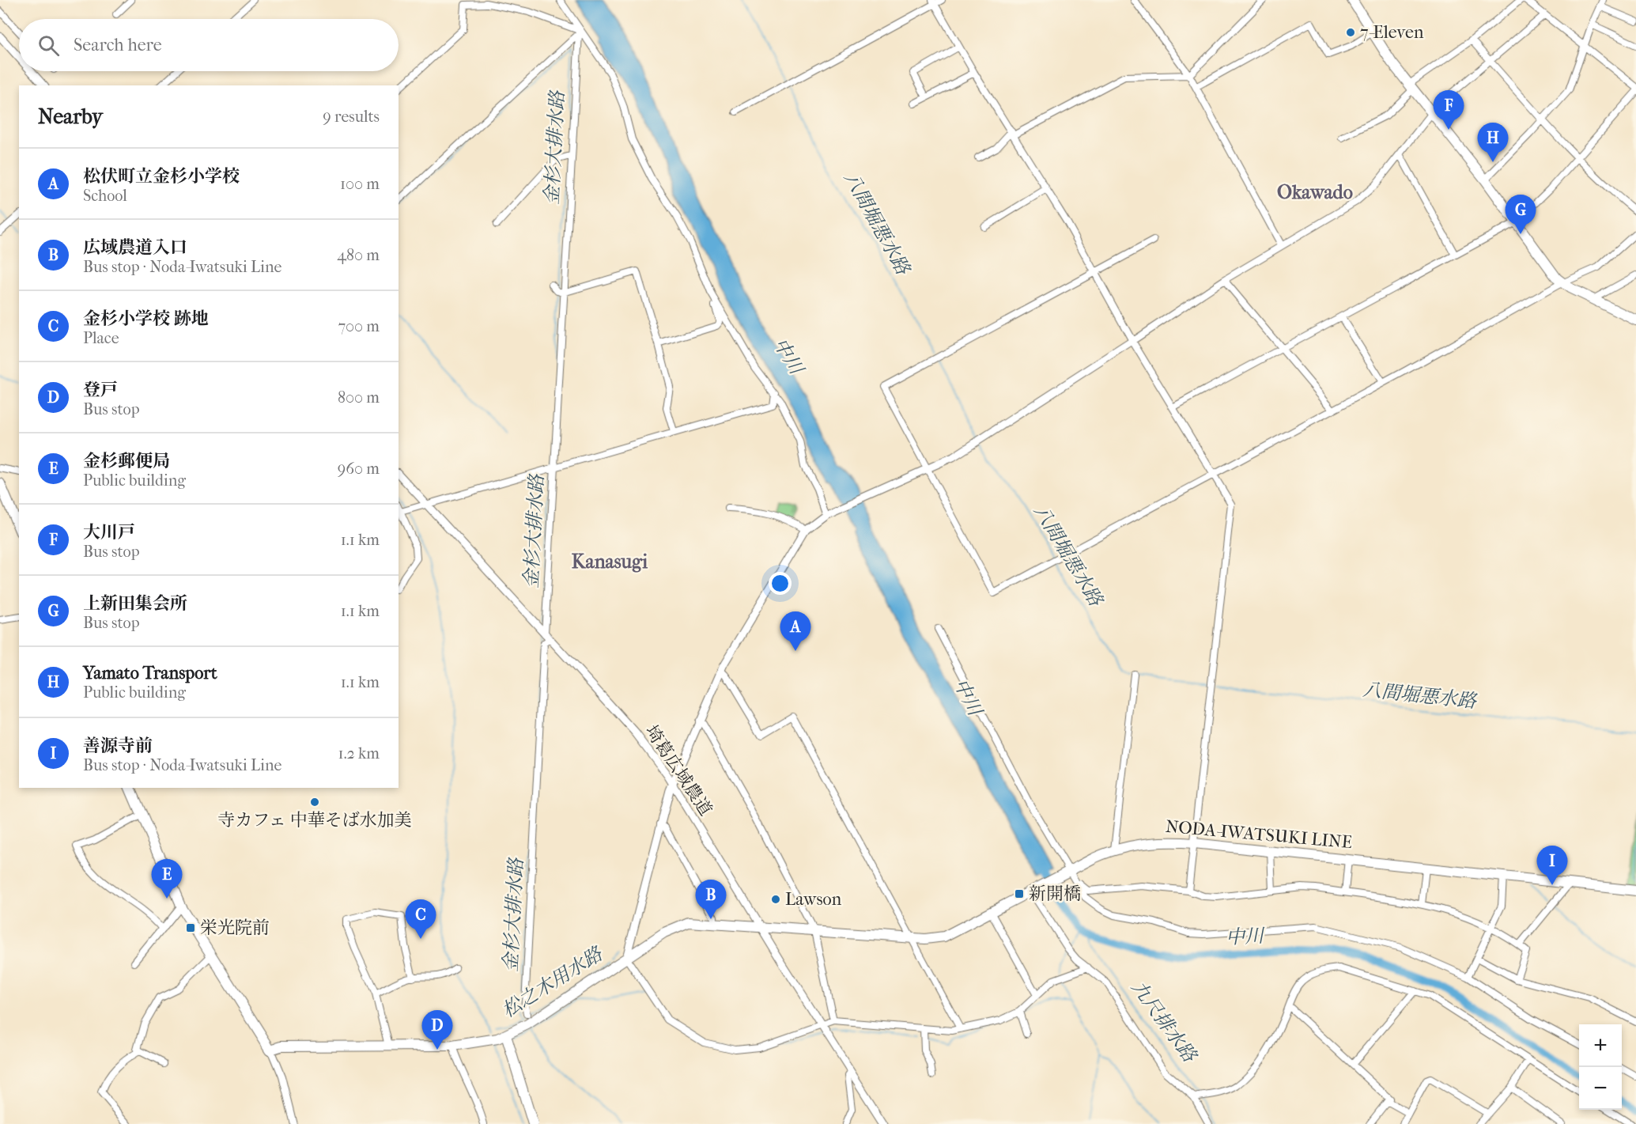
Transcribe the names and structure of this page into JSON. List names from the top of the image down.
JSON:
{
  "streets": {
    "main road": ["NODA-IWATSUKI LINE"],
    "street": ["埼葛広域農道"]
  },
  "crossings": [
    ["埼葛広域農道", "NODA-IWATSUKI LINE"]
  ],
  "districts": ["Okawado", "Kanasugi"],
  "water": [
    "金杉大排水路",
    "八間堀悪水路",
    "中川",
    "松之木用水路",
    "九尺排水路"
  ],
  "places": {
    "other": ["7-Eleven", "寺カフェ 中華そば水加美", "Lawson"],
    "transit": ["新開橋", "栄光院前"]
  },
  "page": {
    "search": "Search here",
    "heading": ["Nearby", "9 results"],
    "pins": [
      "F",
      "H",
      "G",
      "A",
      "I",
      "E",
      "B",
      "C",
      "D"
    ],
    "list": [
      {
        "mark": "A",
        "name": "松伏町立金杉小学校",
        "note": "School",
        "value": "100 m"
      },
      {
        "mark": "B",
        "name": "広域農道入口",
        "note": "Bus stop · Noda-Iwatsuki Line",
        "value": "480 m"
      },
      {
        "mark": "C",
        "name": "金杉小学校 跡地",
        "note": "Place",
        "value": "700 m"
      },
      {
        "mark": "D",
        "name": "登戸",
        "note": "Bus stop",
        "value": "800 m"
      },
      {
        "mark": "E",
        "name": "金杉郵便局",
        "note": "Public building",
        "value": "960 m"
      },
      {
        "mark": "F",
        "name": "大川戸",
        "note": "Bus stop",
        "value": "1.1 km"
      },
      {
        "mark": "G",
        "name": "上新田集会所",
        "note": "Bus stop",
        "value": "1.1 km"
      },
      {
        "mark": "H",
        "name": "Yamato Transport",
        "note": "Public building",
        "value": "1.1 km"
      },
      {
        "mark": "I",
        "name": "善源寺前",
        "note": "Bus stop · Noda-Iwatsuki Line",
        "value": "1.2 km"
      }
    ],
    "map_buttons": ["+", "−"]
  }
}
